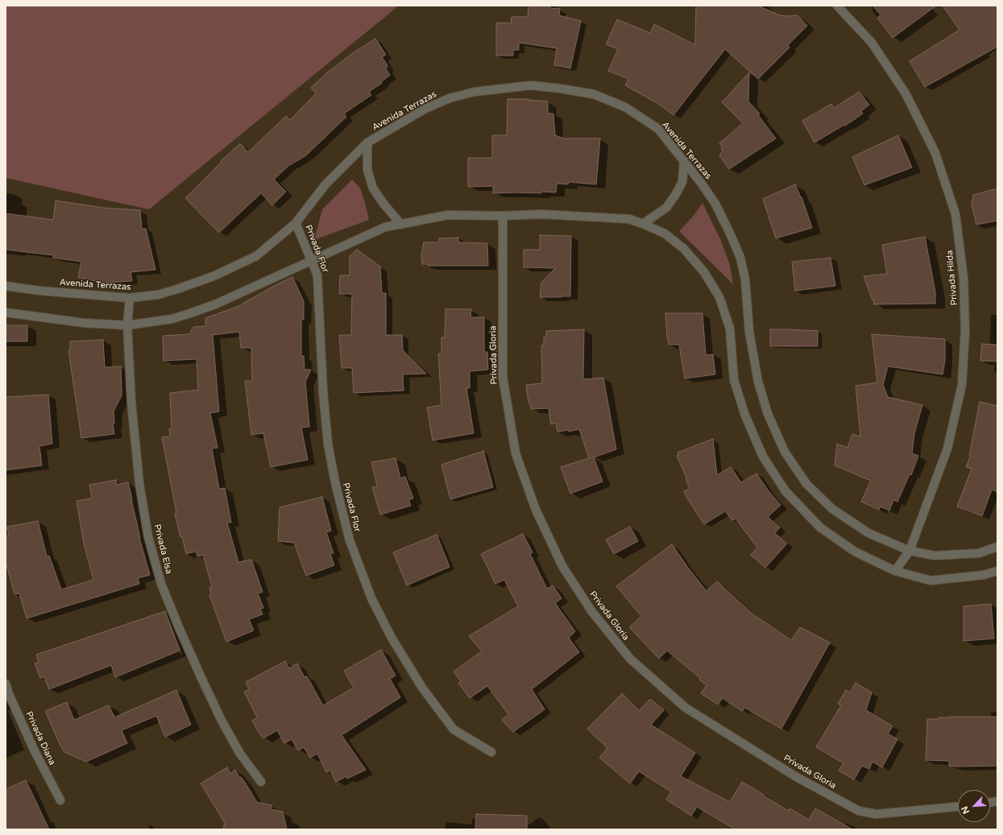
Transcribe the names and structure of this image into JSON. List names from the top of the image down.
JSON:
{
  "streets": {
    "street": [
      "Avenida Terrazas",
      "Privada Flor",
      "Privada Hilda",
      "Privada Gloria",
      "Privada Elsa",
      "Privada Diana"
    ]
  },
  "crossings": [
    ["Avenida Terrazas", "Privada Flor"],
    ["Avenida Terrazas", "Privada Hilda"],
    ["Avenida Terrazas", "Privada Elsa"]
  ],
  "north": "bottom left"
}
